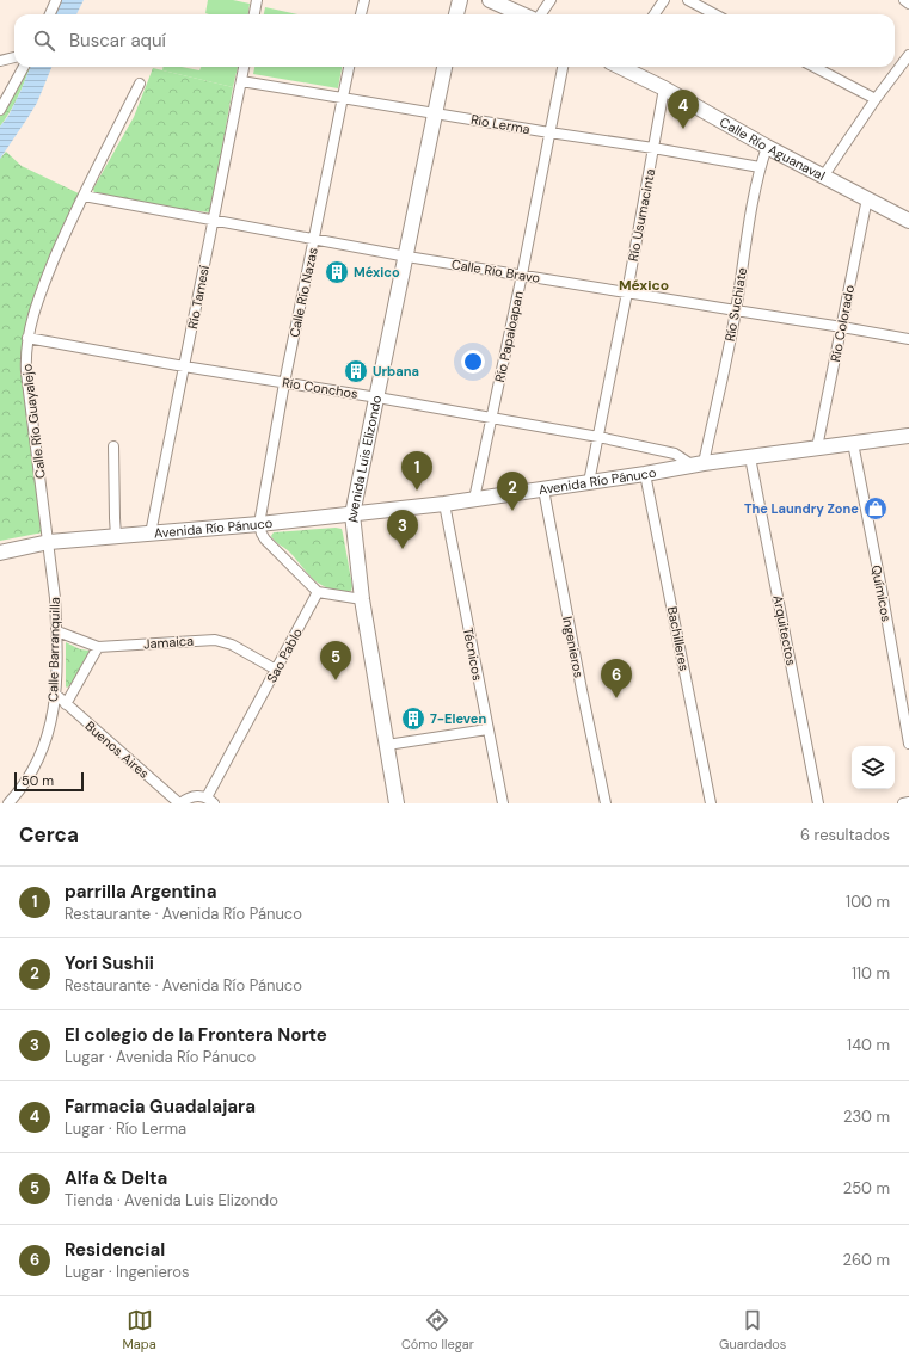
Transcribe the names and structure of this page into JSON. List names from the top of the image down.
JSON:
{
  "streets": {
    "street": [
      "Río Lerma",
      "Calle Río Aguanaval",
      "Río Usumacinta",
      "Calle Río Bravo",
      "Calle Río Nazas",
      "Río Tamesí",
      "Río Suchiate",
      "Río Colorado",
      "Río Papaloapan",
      "Río Conchos",
      "Calle Río Guayalejo",
      "Avenida Luis Elizondo",
      "Avenida Río Pánuco",
      "Químicos",
      "Arquitectos",
      "Bachilleres",
      "Jamaica",
      "Ingenieros",
      "Calle Barranquilla",
      "Técnicos",
      "Sao Pablo",
      "Buenos Aires"
    ]
  },
  "crossings": [
    ["Río Lerma", "Río Usumacinta"],
    ["Río Lerma", "Calle Río Nazas"],
    ["Río Lerma", "Río Tamesí"],
    ["Río Lerma", "Río Suchiate"],
    ["Río Lerma", "Río Papaloapan"],
    ["Río Lerma", "Avenida Luis Elizondo"],
    ["Calle Río Aguanaval", "Río Usumacinta"],
    ["Calle Río Aguanaval", "Río Suchiate"],
    ["Calle Río Aguanaval", "Río Colorado"],
    ["Río Usumacinta", "Calle Río Bravo"],
    ["Río Usumacinta", "Río Conchos"],
    ["Río Usumacinta", "Avenida Río Pánuco"],
    ["Calle Río Bravo", "Calle Río Nazas"],
    ["Calle Río Bravo", "Río Tamesí"],
    ["Calle Río Bravo", "Río Suchiate"],
    ["Calle Río Bravo", "Río Colorado"],
    ["Calle Río Bravo", "Río Papaloapan"],
    ["Calle Río Bravo", "Calle Río Guayalejo"],
    ["Calle Río Bravo", "Avenida Luis Elizondo"],
    ["Calle Río Nazas", "Río Conchos"],
    ["Calle Río Nazas", "Avenida Río Pánuco"],
    ["Río Tamesí", "Río Conchos"],
    ["Río Tamesí", "Avenida Río Pánuco"],
    ["Río Suchiate", "Río Conchos"],
    ["Río Suchiate", "Avenida Río Pánuco"],
    ["Río Colorado", "Avenida Río Pánuco"],
    ["Río Papaloapan", "Río Conchos"],
    ["Río Papaloapan", "Avenida Río Pánuco"],
    ["Río Conchos", "Calle Río Guayalejo"],
    ["Río Conchos", "Avenida Luis Elizondo"],
    ["Río Conchos", "Avenida Río Pánuco"],
    ["Calle Río Guayalejo", "Avenida Río Pánuco"],
    ["Calle Río Guayalejo", "Calle Barranquilla"],
    ["Avenida Luis Elizondo", "Avenida Río Pánuco"],
    ["Avenida Río Pánuco", "Químicos"],
    ["Avenida Río Pánuco", "Arquitectos"],
    ["Avenida Río Pánuco", "Bachilleres"],
    ["Avenida Río Pánuco", "Ingenieros"],
    ["Avenida Río Pánuco", "Calle Barranquilla"],
    ["Avenida Río Pánuco", "Técnicos"],
    ["Jamaica", "Calle Barranquilla"],
    ["Jamaica", "Sao Pablo"],
    ["Calle Barranquilla", "Buenos Aires"]
  ],
  "districts": ["México"],
  "places": {
    "building": ["México", "Urbana", "7-Eleven"],
    "shop": ["The Laundry Zone"]
  },
  "scale_bar": "50 m",
  "page": {
    "search": "Buscar aquí",
    "pins": [
      "4",
      "1",
      "2",
      "3",
      "5",
      "6"
    ],
    "scale": "50 m",
    "heading": ["Cerca", "6 resultados"],
    "list": [
      {
        "mark": "1",
        "name": "parrilla Argentina",
        "note": "Restaurante · Avenida Río Pánuco",
        "value": "100 m"
      },
      {
        "mark": "2",
        "name": "Yori Sushii",
        "note": "Restaurante · Avenida Río Pánuco",
        "value": "110 m"
      },
      {
        "mark": "3",
        "name": "El colegio de la Frontera Norte",
        "note": "Lugar · Avenida Río Pánuco",
        "value": "140 m"
      },
      {
        "mark": "4",
        "name": "Farmacia Guadalajara",
        "note": "Lugar · Río Lerma",
        "value": "230 m"
      },
      {
        "mark": "5",
        "name": "Alfa & Delta",
        "note": "Tienda · Avenida Luis Elizondo",
        "value": "250 m"
      },
      {
        "mark": "6",
        "name": "Residencial",
        "note": "Lugar · Ingenieros",
        "value": "260 m"
      }
    ],
    "nav": ["Mapa", "Cómo llegar", "Guardados"]
  }
}
